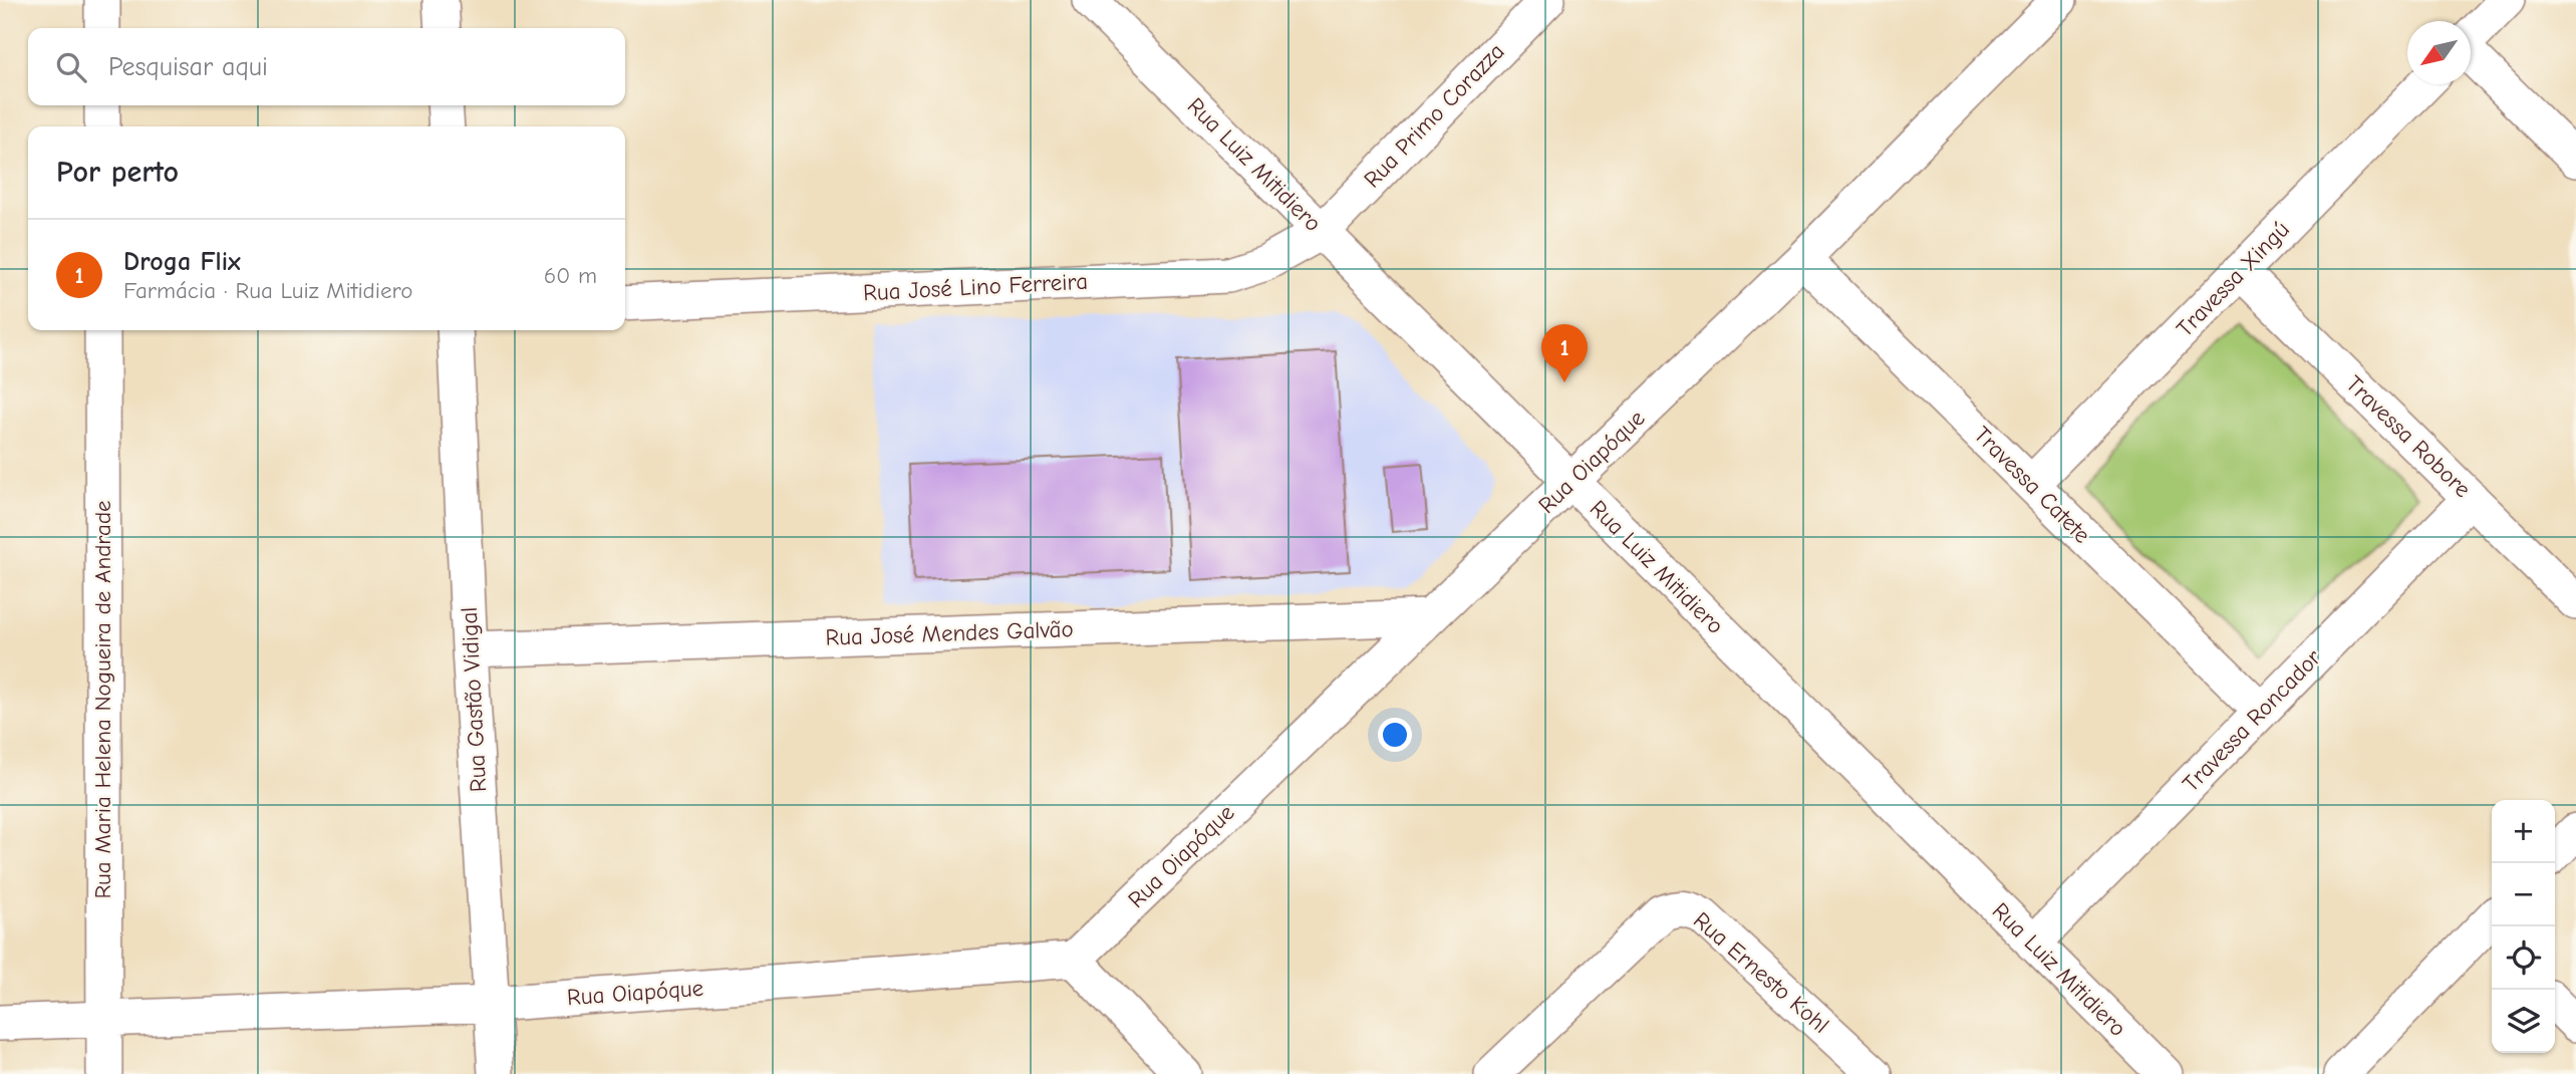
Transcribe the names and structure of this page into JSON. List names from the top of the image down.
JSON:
{
  "streets": {
    "street": [
      "Rua Primo Corazza",
      "Rua Luiz Mitidiero",
      "Travessa Xingú",
      "Rua José Lino Ferreira",
      "Travessa Robore",
      "Rua Oiapóque",
      "Travessa Catete",
      "Rua José Mendes Galvão",
      "Rua Maria Helena Nogueira de Andrade",
      "Rua Gastão Vidigal",
      "Travessa Roncador",
      "Rua Ernesto Kohl"
    ]
  },
  "crossings": [
    ["Rua Primo Corazza", "Rua Luiz Mitidiero"],
    ["Rua Primo Corazza", "Rua José Lino Ferreira"],
    ["Rua Luiz Mitidiero", "Rua José Lino Ferreira"],
    ["Rua Luiz Mitidiero", "Rua Oiapóque"],
    ["Rua Luiz Mitidiero", "Travessa Roncador"],
    ["Travessa Xingú", "Travessa Robore"],
    ["Travessa Xingú", "Travessa Catete"],
    ["Travessa Robore", "Travessa Roncador"],
    ["Rua Oiapóque", "Travessa Catete"],
    ["Rua Oiapóque", "Rua José Mendes Galvão"],
    ["Rua Oiapóque", "Rua Maria Helena Nogueira de Andrade"],
    ["Rua Oiapóque", "Rua Gastão Vidigal"],
    ["Travessa Catete", "Travessa Roncador"],
    ["Rua José Mendes Galvão", "Rua Gastão Vidigal"]
  ],
  "north": "bottom left",
  "page": {
    "search": "Pesquisar aqui",
    "heading": "Por perto",
    "list": [
      {
        "mark": "1",
        "name": "Droga Flix",
        "note": "Farmácia · Rua Luiz Mitidiero",
        "value": "60 m"
      }
    ],
    "pins": "1",
    "map_buttons": ["+", "−"]
  }
}
